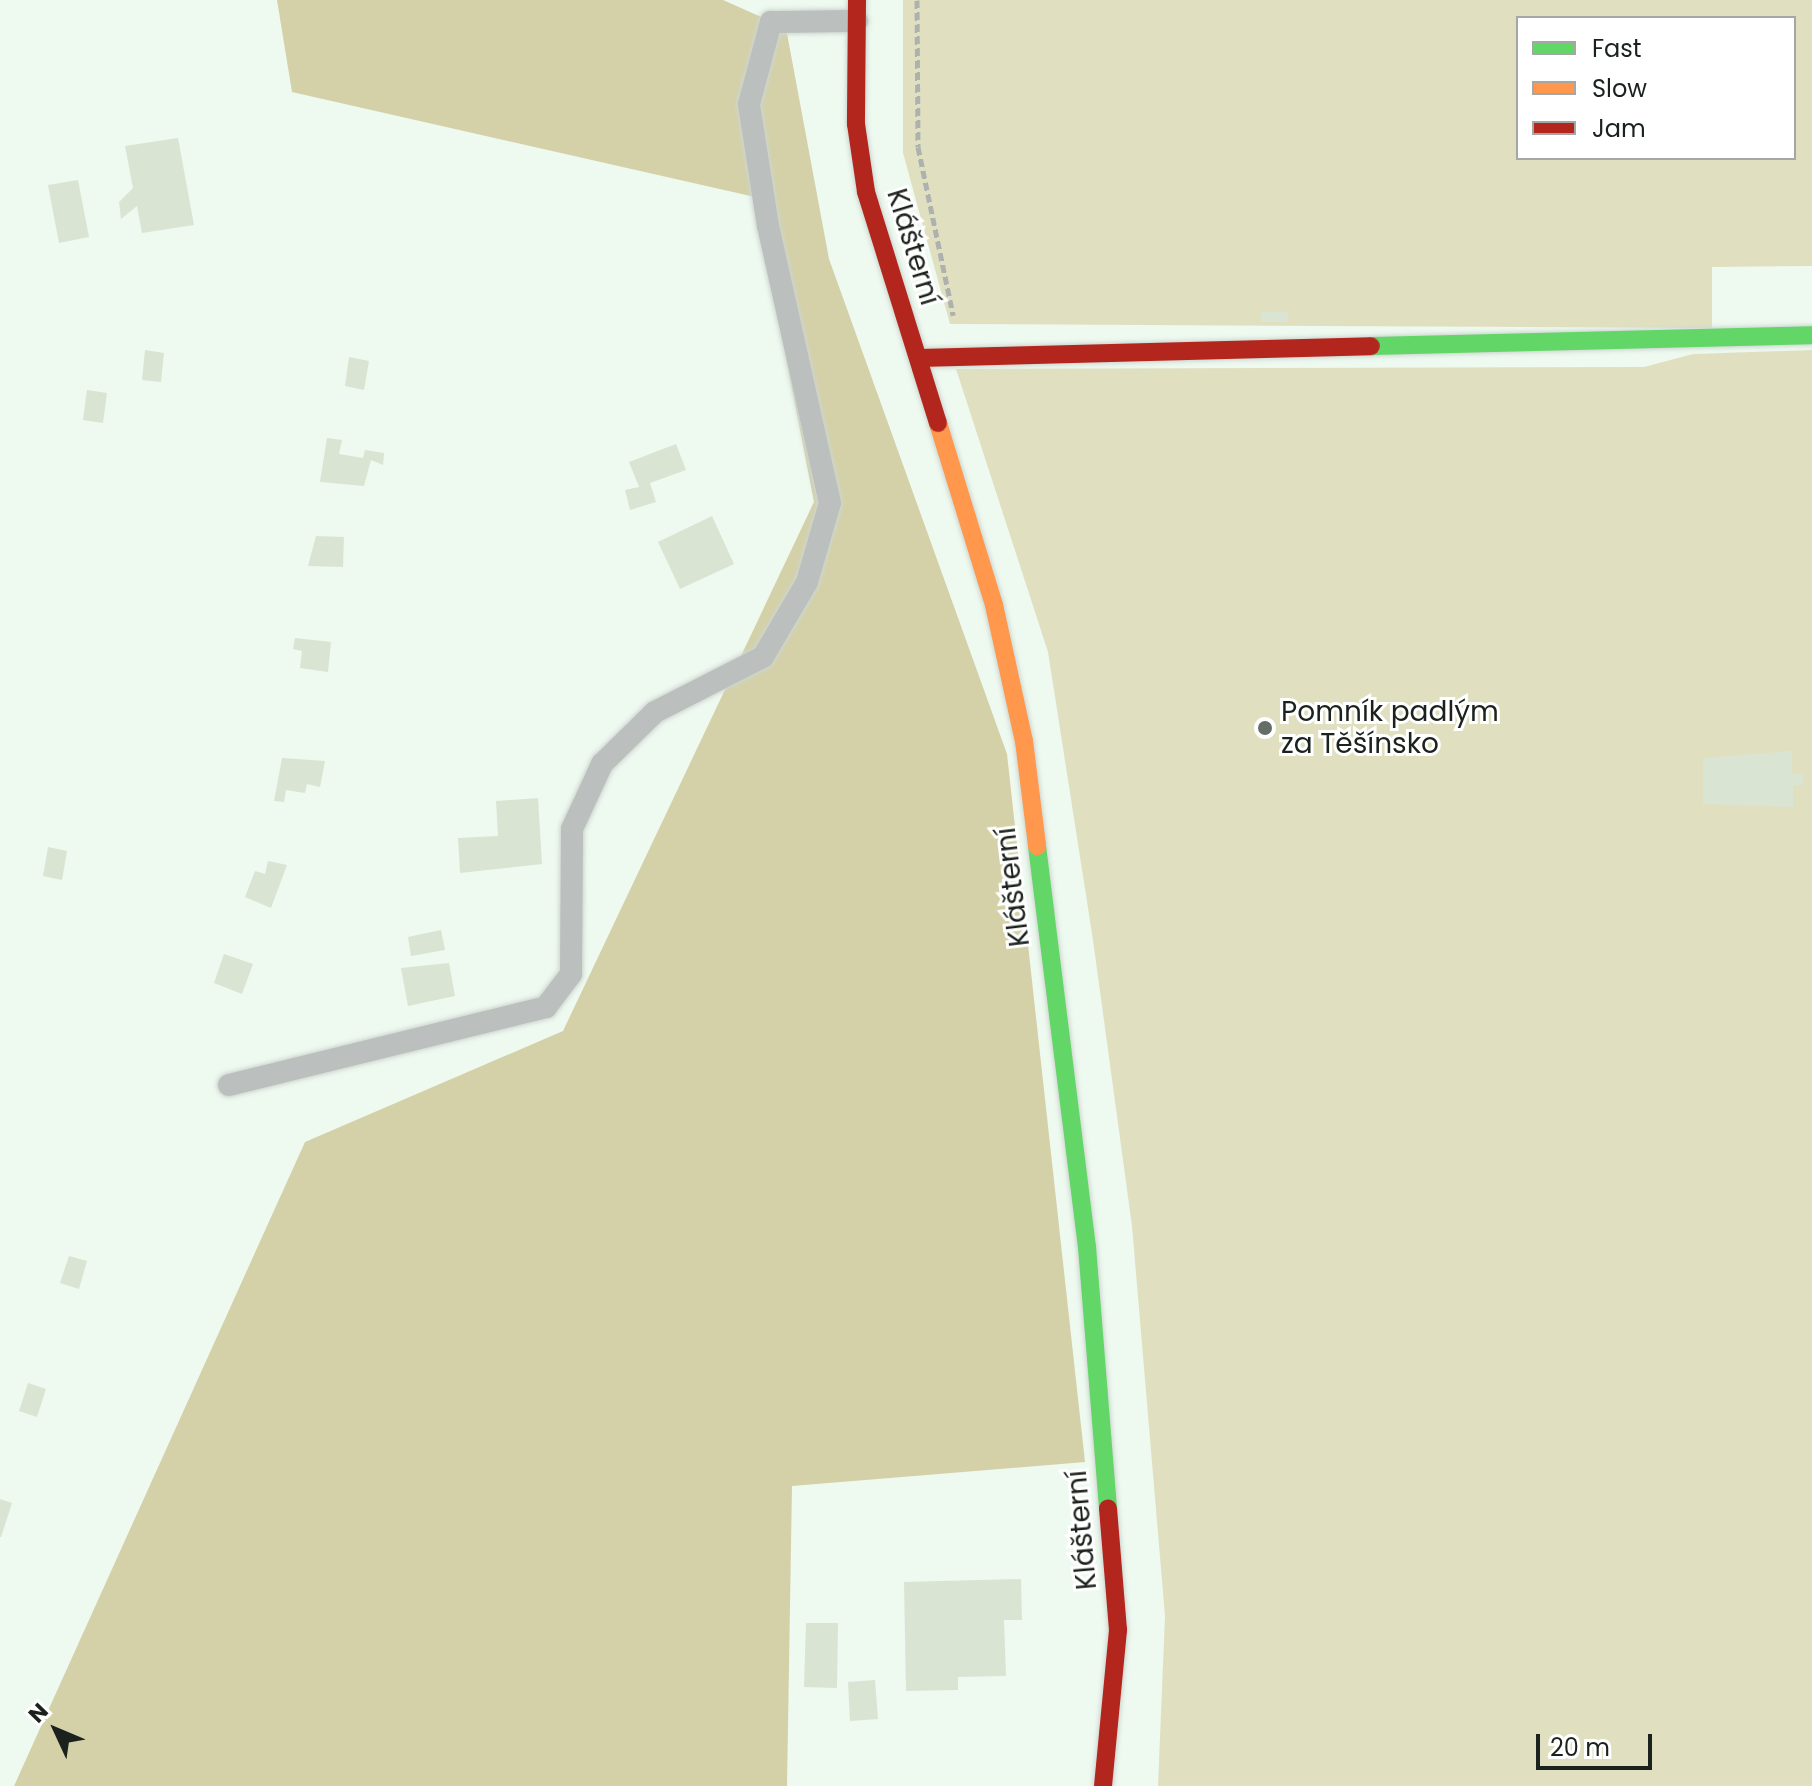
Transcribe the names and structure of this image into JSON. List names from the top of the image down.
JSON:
{
  "streets": {
    "street": ["Klášterní"]
  },
  "places": ["Pomník padlým za Těšínsko"],
  "legend": ["Fast", "Slow", "Jam"],
  "scale_bar": "20 m",
  "north": "top left"
}
